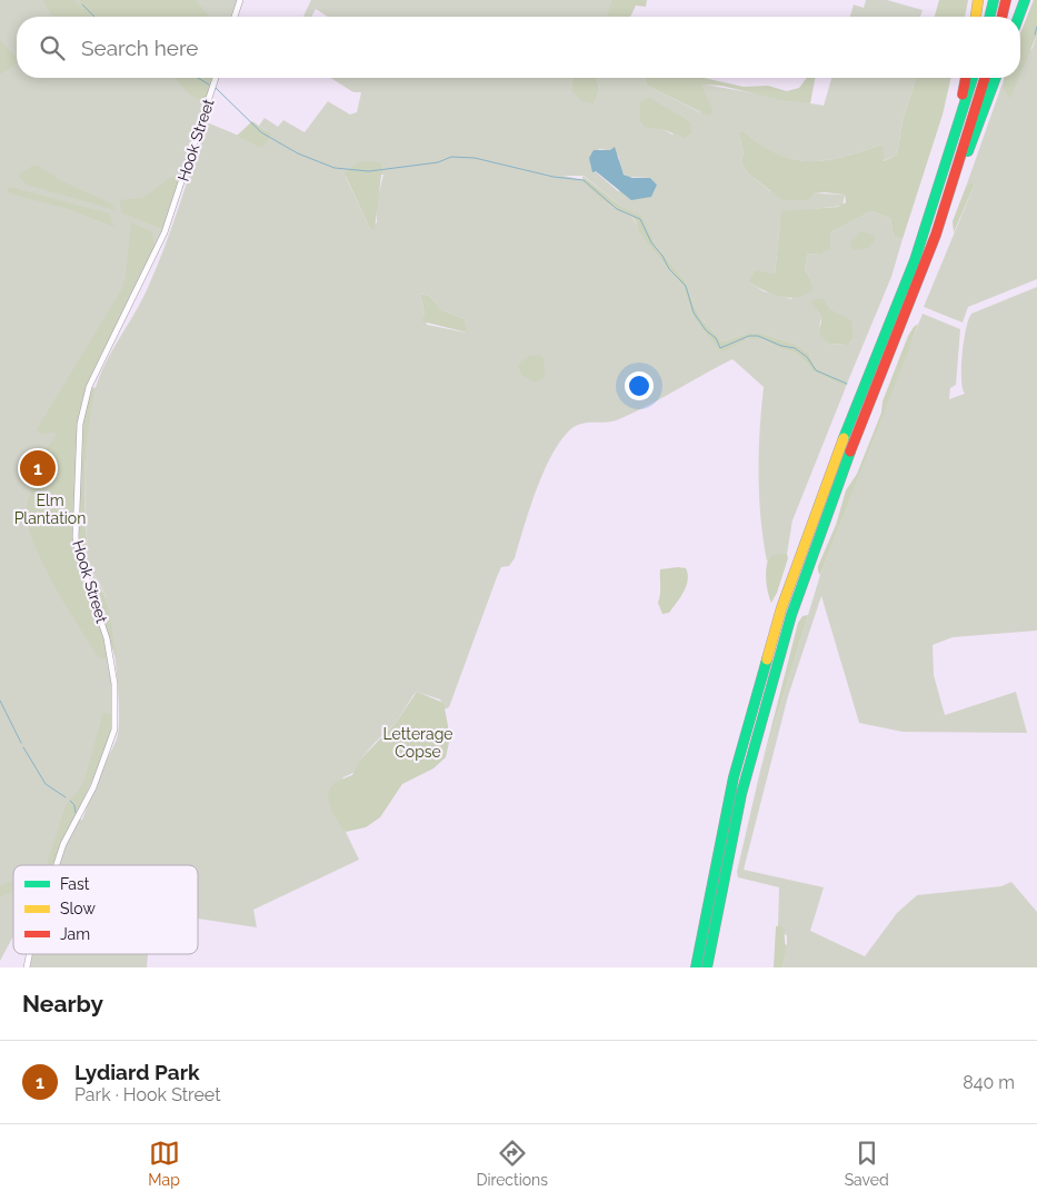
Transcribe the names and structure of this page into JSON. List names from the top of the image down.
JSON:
{
  "streets": {
    "street": ["Hook Street"]
  },
  "parks": ["Elm Plantation", "Letterage Copse"],
  "legend": ["Fast", "Slow", "Jam"],
  "page": {
    "search": "Search here",
    "pins": "1",
    "heading": "Nearby",
    "list": [
      {
        "mark": "1",
        "name": "Lydiard Park",
        "note": "Park · Hook Street",
        "value": "840 m"
      }
    ],
    "nav": ["Map", "Directions", "Saved"]
  }
}
